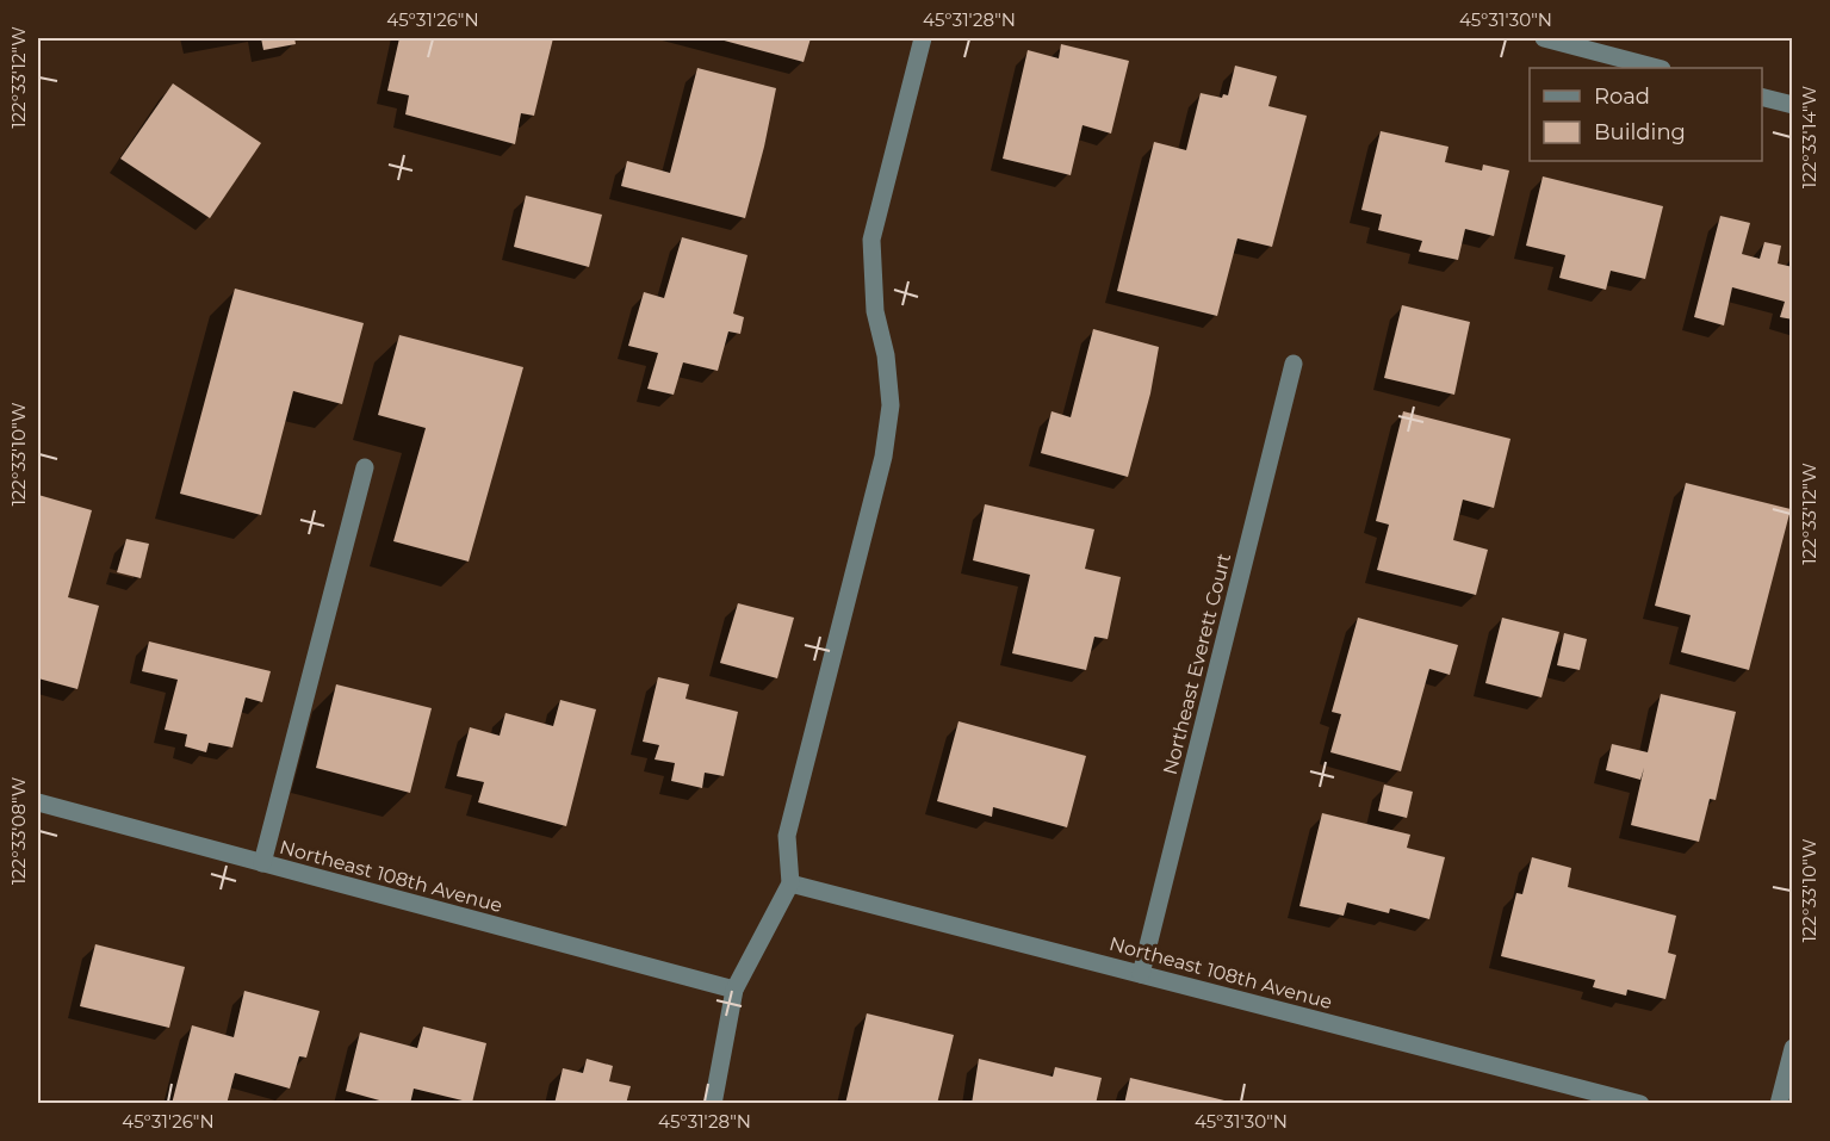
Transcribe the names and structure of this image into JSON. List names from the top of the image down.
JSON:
{
  "streets": {
    "street": ["Northeast Everett Court", "Northeast 108th Avenue"]
  },
  "crossings": [
    ["Northeast Everett Court", "Northeast 108th Avenue"]
  ],
  "legend": ["Road", "Building"],
  "coordinates": [
    "45°31'26\"N",
    "45°31'28\"N",
    "45°31'30\"N",
    "122°33'12\"W",
    "122°33'14\"W",
    "122°33'10\"W",
    "122°33'08\"W"
  ]
}
